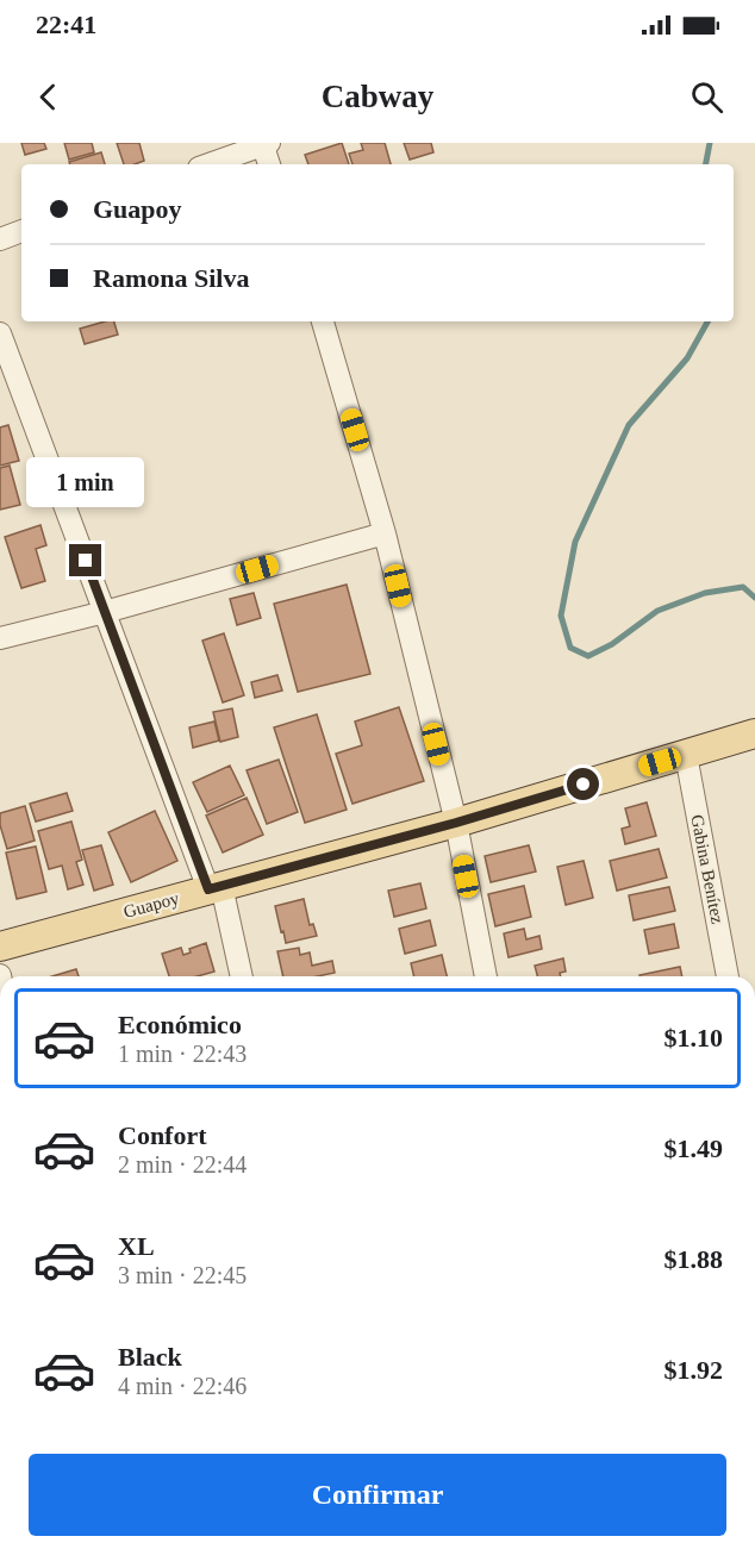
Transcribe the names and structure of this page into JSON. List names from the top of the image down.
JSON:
{
  "streets": {
    "main road": ["Guapoy"],
    "street": ["Gabina Benítez"]
  },
  "crossings": [
    ["Gabina Benítez", "Guapoy"]
  ],
  "page": {
    "status": "22:41",
    "header": "Cabway",
    "banner": ["Guapoy", "Ramona Silva"],
    "bubble": "1 min",
    "list": [
      {
        "name": "Económico",
        "note": "1 min · 22:43",
        "value": "$1.10"
      },
      {
        "name": "Confort",
        "note": "2 min · 22:44",
        "value": "$1.49"
      },
      {
        "name": "XL",
        "note": "3 min · 22:45",
        "value": "$1.88"
      },
      {
        "name": "Black",
        "note": "4 min · 22:46",
        "value": "$1.92"
      }
    ],
    "buttons": "Confirmar"
  }
}
